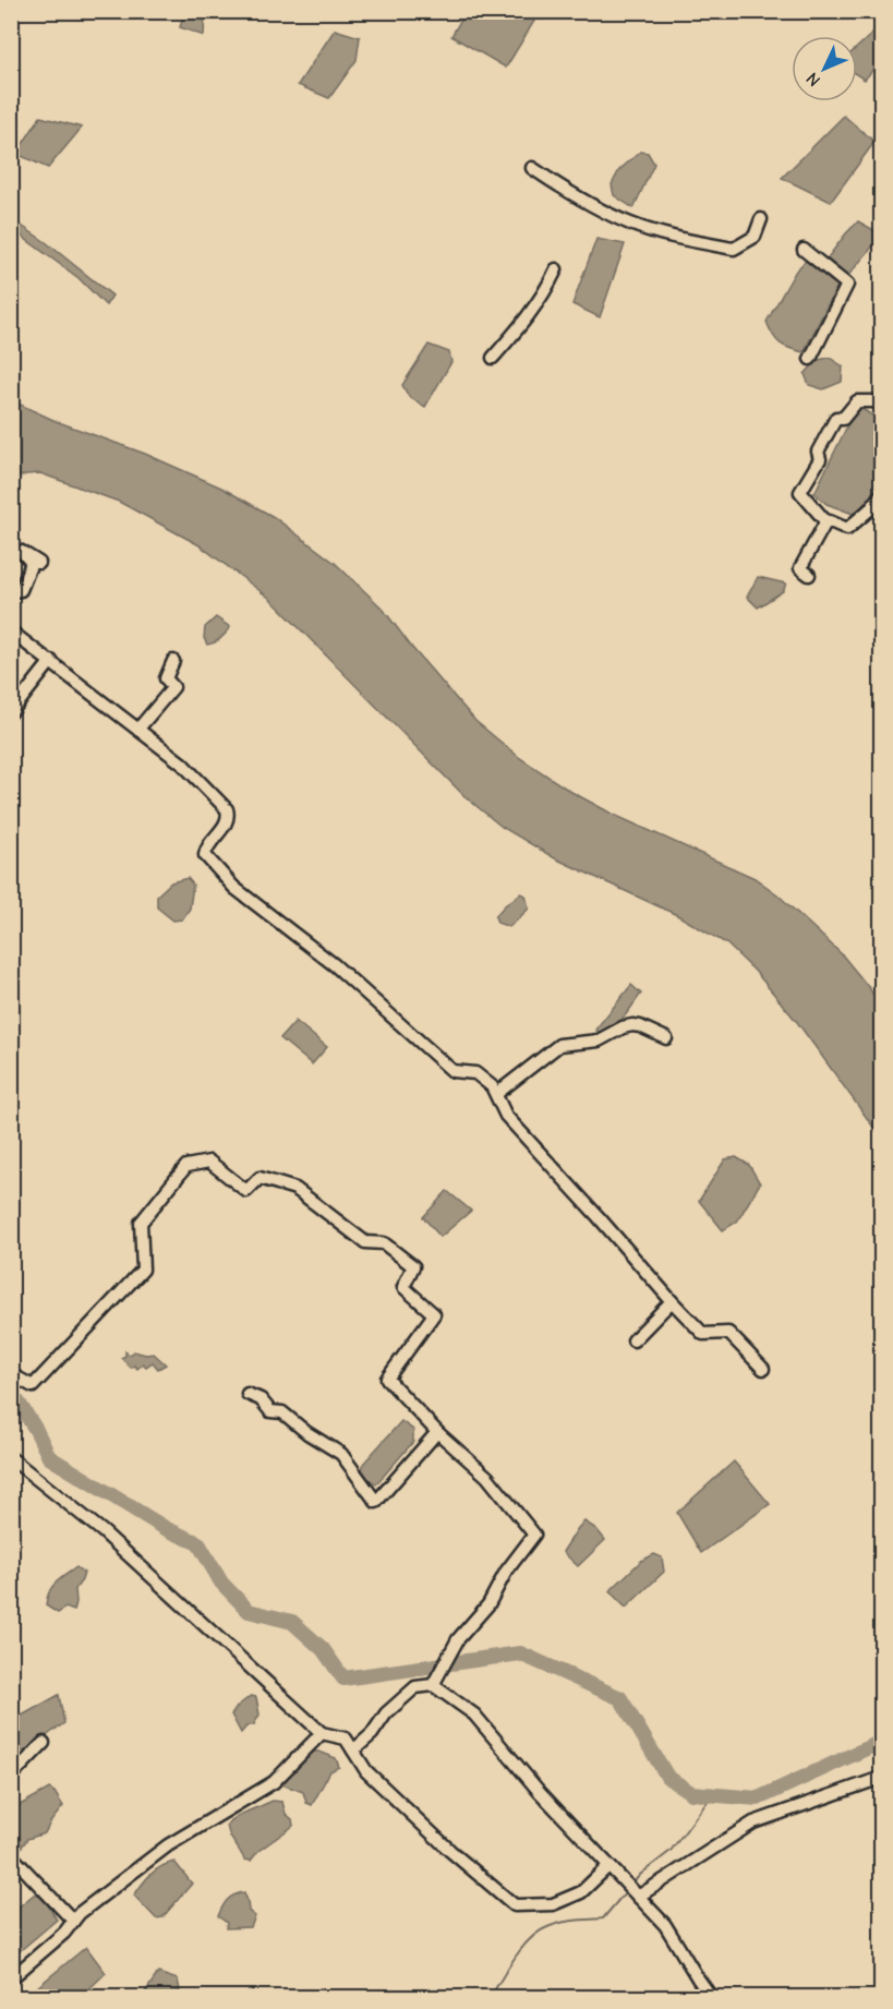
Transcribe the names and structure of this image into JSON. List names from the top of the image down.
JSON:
{
  "north": "bottom left"
}
